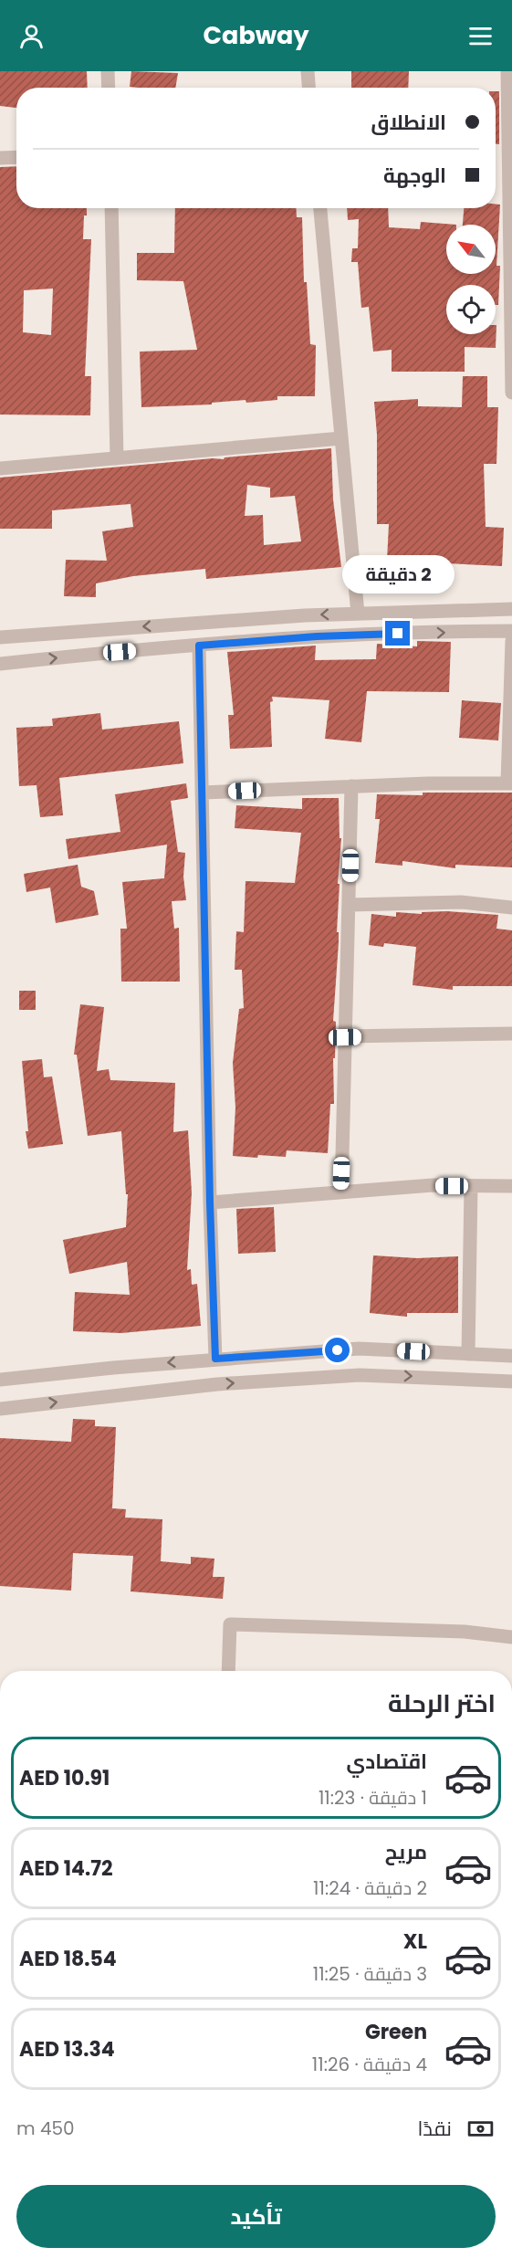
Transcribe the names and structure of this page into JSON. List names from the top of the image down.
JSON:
{
  "north": "top left",
  "page": {
    "header": "Cabway",
    "banner": ["الانطلاق", "الوجهة"],
    "bubble": "2 دقيقة",
    "heading": "اختر الرحلة",
    "list": [
      {
        "name": "اقتصادي",
        "note": "1 دقيقة · 11:23",
        "value": "AED 10.91"
      },
      {
        "name": "مريح",
        "note": "2 دقيقة · 11:24",
        "value": "AED 14.72"
      },
      {
        "name": "XL",
        "note": "3 دقيقة · 11:25",
        "value": "AED 18.54"
      },
      {
        "name": "Green",
        "note": "4 دقيقة · 11:26",
        "value": "AED 13.34"
      }
    ],
    "pay": ["نقدًا", "450 m"],
    "buttons": "تأكيد"
  }
}
